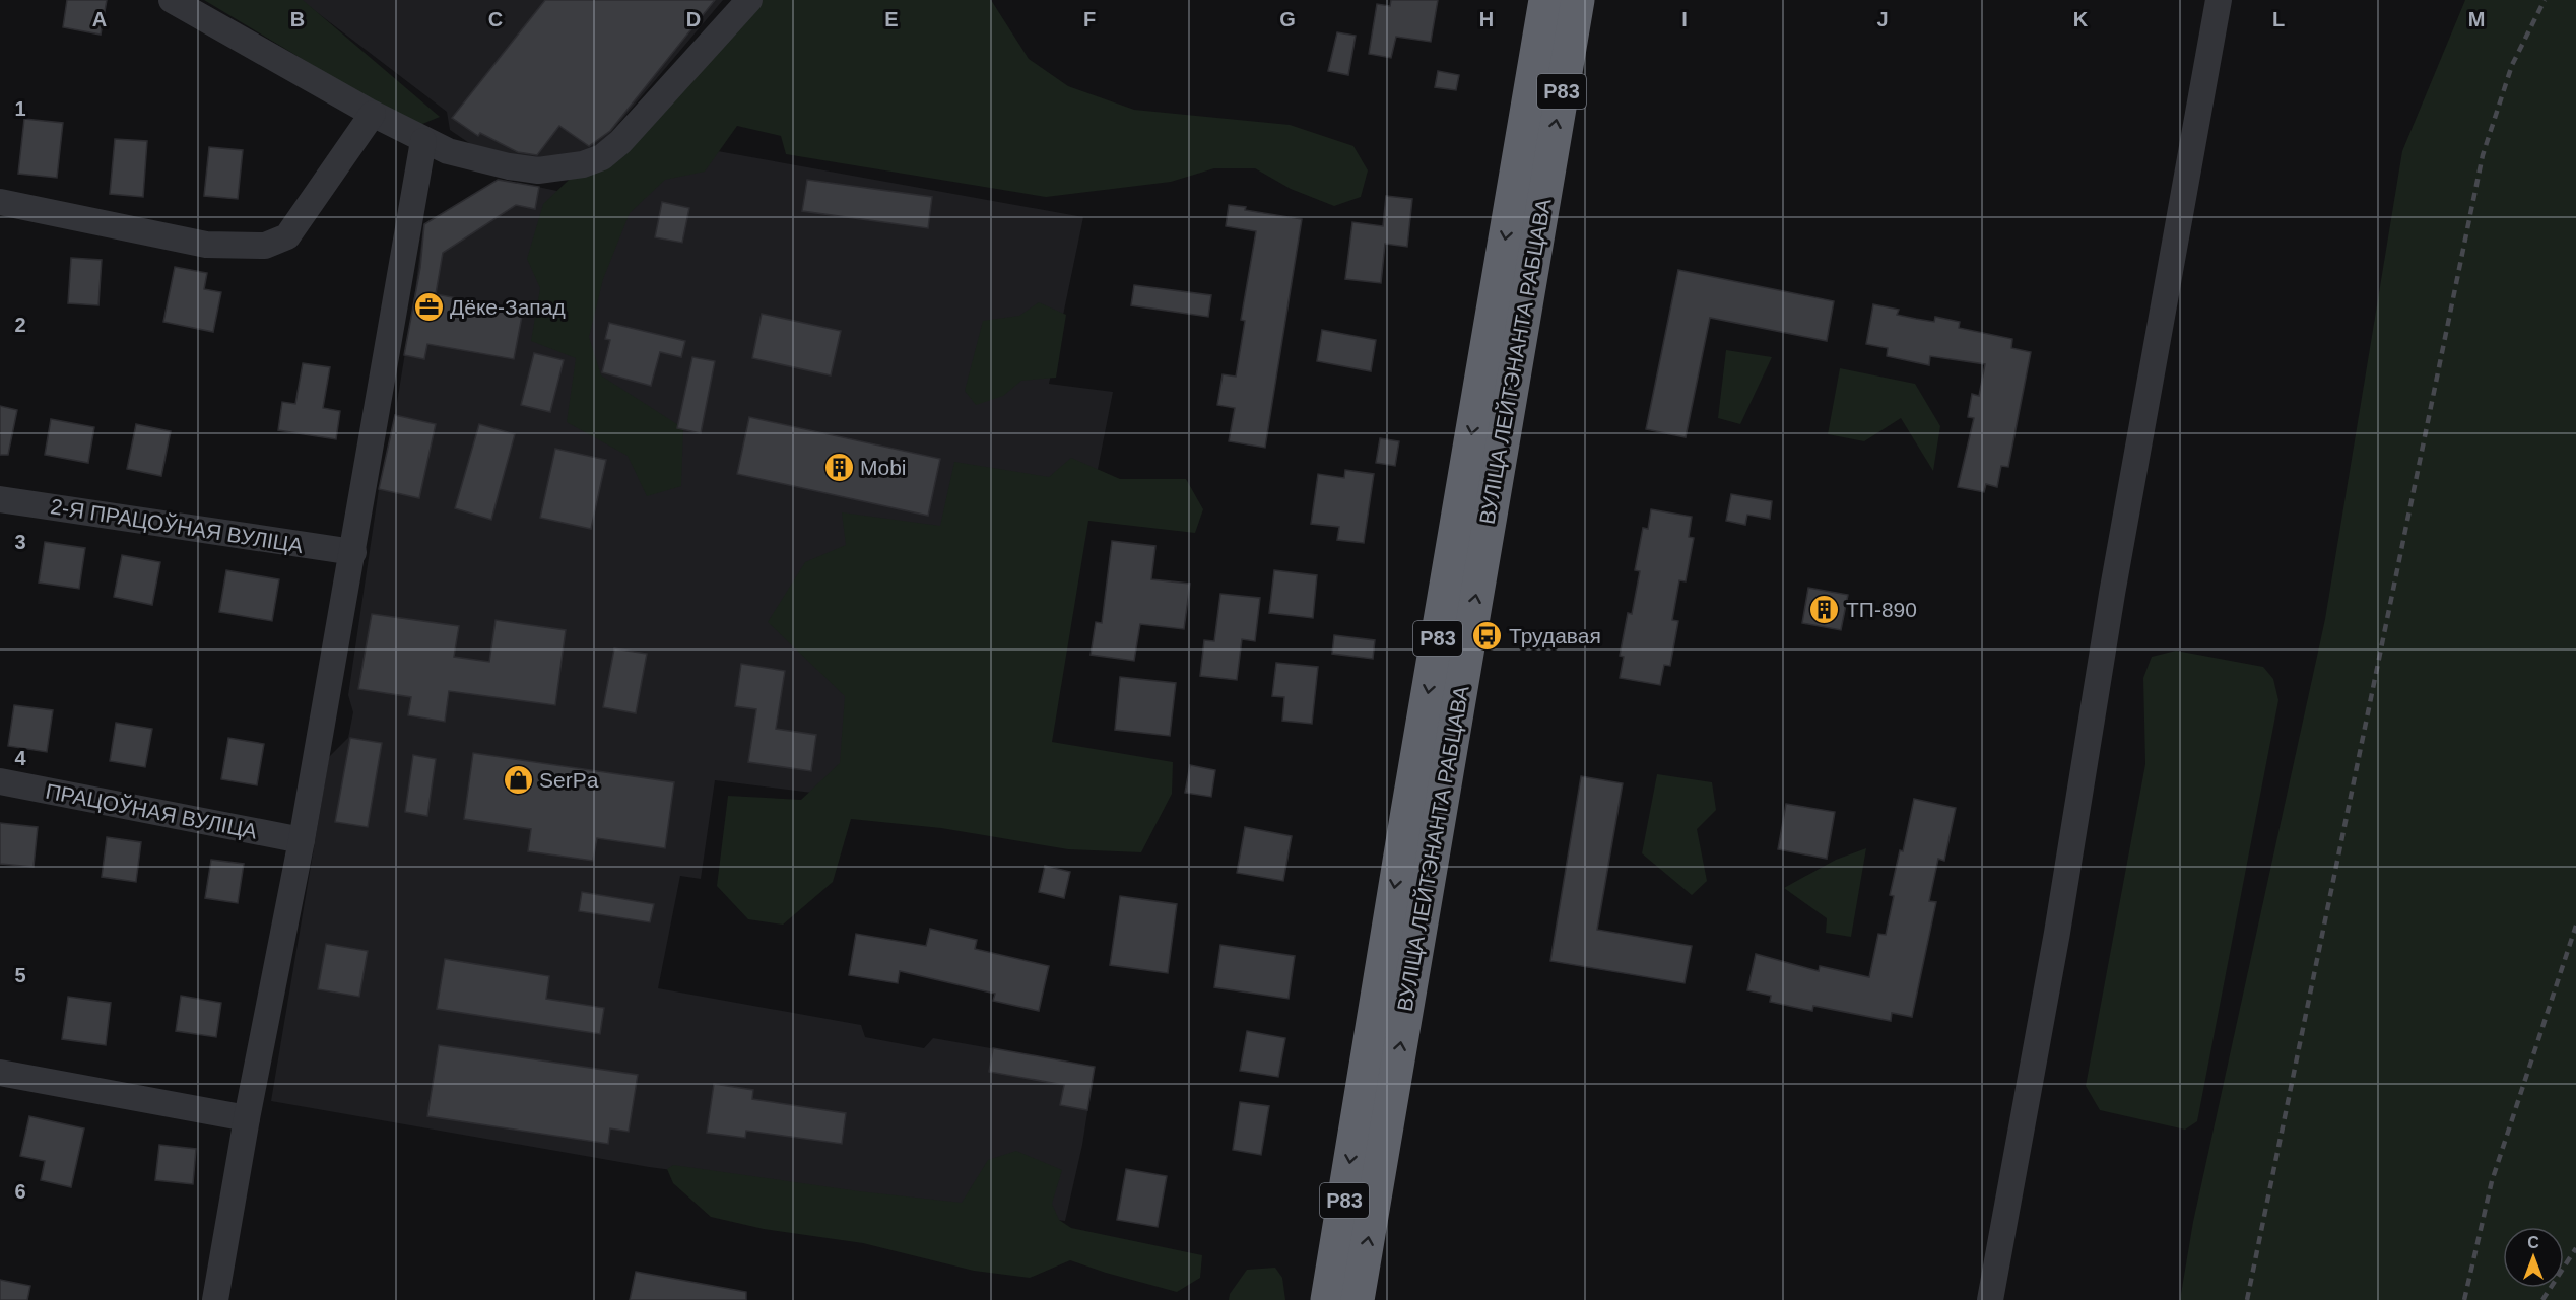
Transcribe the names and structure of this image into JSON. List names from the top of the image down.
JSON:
{
  "streets": {
    "highway": ["Р83", "ВУЛІЦА ЛЕЙТЭНАНТА РАБЦАВА"],
    "street": ["2-Я ПРАЦОЎНАЯ ВУЛІЦА", "ПРАЦОЎНАЯ ВУЛІЦА"]
  },
  "places": {
    "office": ["Дёке-Запад"],
    "building": ["Mobi", "ТП-890"],
    "bus stop": ["Трудавая"],
    "shop": ["SerPa"]
  },
  "north": "top",
  "grid": {
    "columns": [
      "A",
      "B",
      "C",
      "D",
      "E",
      "F",
      "G",
      "H",
      "I",
      "J",
      "K",
      "L",
      "M"
    ],
    "rows": [
      "1",
      "2",
      "3",
      "4",
      "5",
      "6"
    ]
  }
}
